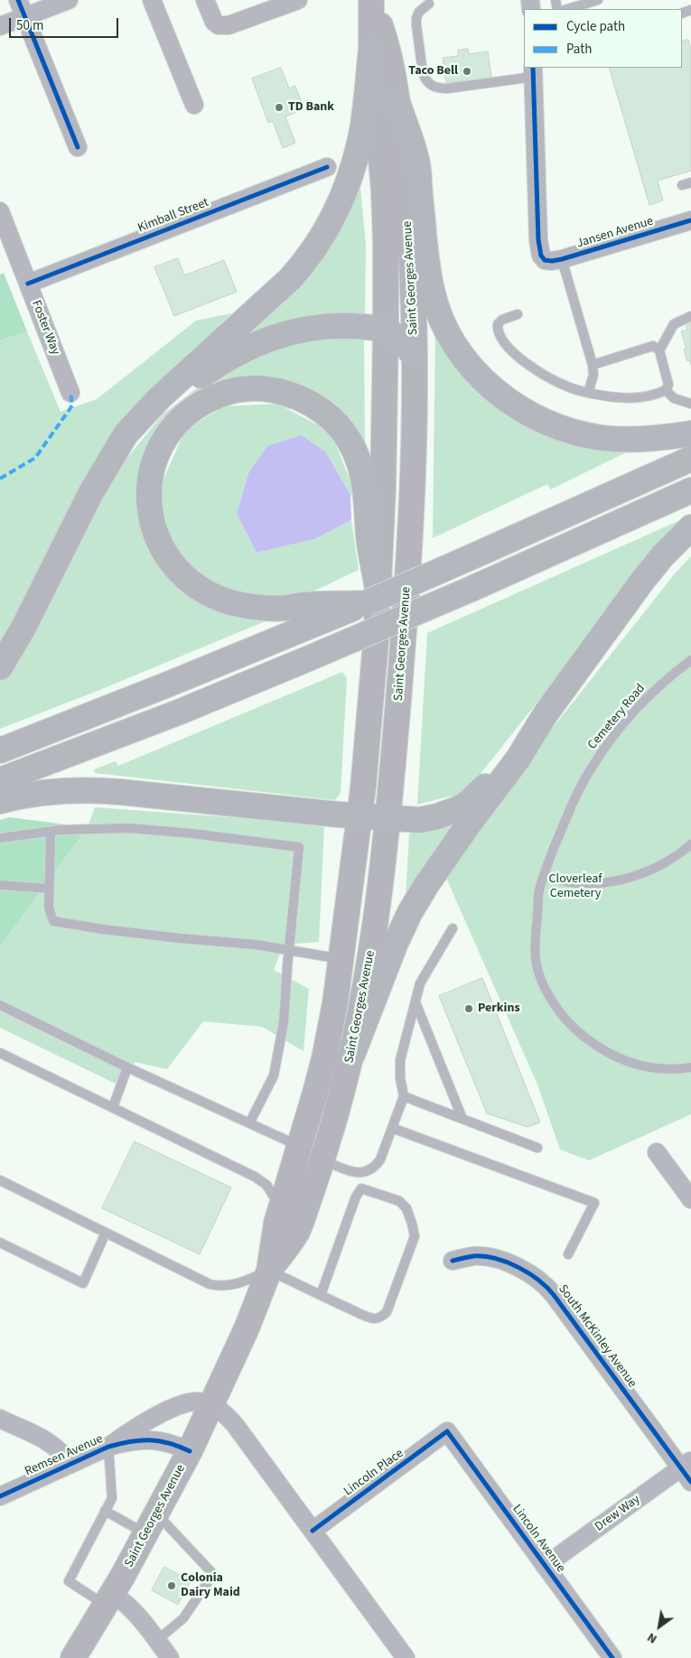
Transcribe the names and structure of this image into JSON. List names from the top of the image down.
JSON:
{
  "streets": {
    "main road": ["Saint Georges Avenue"],
    "street": [
      "Kimball Street",
      "Jansen Avenue",
      "Foster Way",
      "South McKinley Avenue",
      "Remsen Avenue",
      "Lincoln Place",
      "Drew Way",
      "Lincoln Avenue"
    ],
    "lane": ["Cemetery Road"]
  },
  "crossings": [
    ["Kimball Street", "Foster Way"],
    ["Saint Georges Avenue", "Remsen Avenue"],
    ["South McKinley Avenue", "Drew Way"],
    ["Lincoln Place", "Lincoln Avenue"],
    ["Drew Way", "Lincoln Avenue"]
  ],
  "parks": ["Cloverleaf Cemetery"],
  "places": [
    "Taco Bell",
    "TD Bank",
    "Perkins",
    "Colonia Dairy Maid"
  ],
  "legend": ["Cycle path", "Path"],
  "scale_bar": "50 m",
  "north": "bottom left"
}
